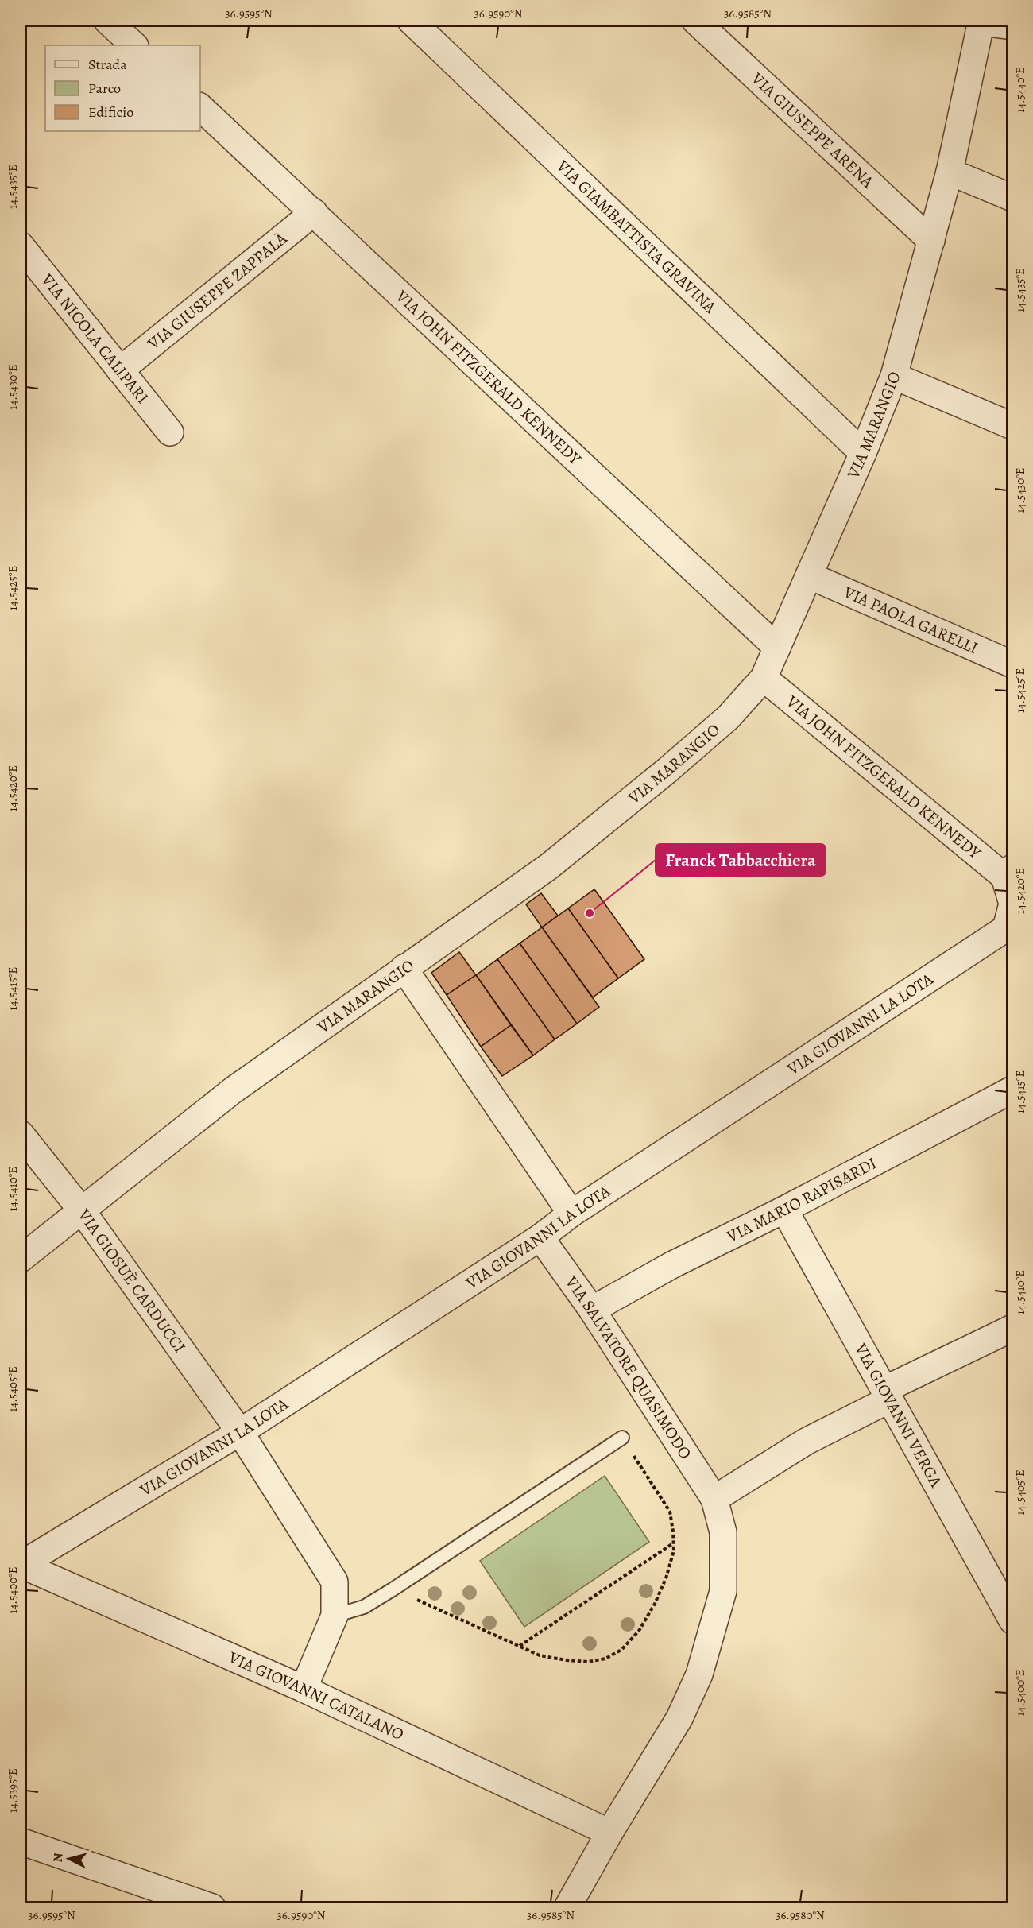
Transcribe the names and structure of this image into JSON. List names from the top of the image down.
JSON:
{
  "streets": {
    "street": [
      "VIA GIUSEPPE ARENA",
      "VIA GIAMBATTISTA GRAVINA",
      "VIA GIUSEPPE ZAPPALÀ",
      "VIA NICOLA CALIPARI",
      "VIA JOHN FITZGERALD KENNEDY",
      "VIA MARANGIO",
      "VIA PAOLA GARELLI",
      "VIA GIOVANNI LA LOTA",
      "VIA MARIO RAPISARDI",
      "VIA GIOSUÈ CARDUCCI",
      "VIA SALVATORE QUASIMODO",
      "VIA GIOVANNI VERGA",
      "VIA GIOVANNI CATALANO"
    ]
  },
  "crossings": [
    ["VIA GIUSEPPE ARENA", "VIA MARANGIO"],
    ["VIA GIAMBATTISTA GRAVINA", "VIA MARANGIO"],
    ["VIA GIUSEPPE ZAPPALÀ", "VIA NICOLA CALIPARI"],
    ["VIA GIUSEPPE ZAPPALÀ", "VIA JOHN FITZGERALD KENNEDY"],
    ["VIA JOHN FITZGERALD KENNEDY", "VIA MARANGIO"],
    ["VIA JOHN FITZGERALD KENNEDY", "VIA GIOVANNI LA LOTA"],
    ["VIA MARANGIO", "VIA PAOLA GARELLI"],
    ["VIA MARANGIO", "VIA GIOSUÈ CARDUCCI"],
    ["VIA GIOVANNI LA LOTA", "VIA GIOSUÈ CARDUCCI"],
    ["VIA GIOVANNI LA LOTA", "VIA SALVATORE QUASIMODO"],
    ["VIA GIOVANNI LA LOTA", "VIA GIOVANNI CATALANO"],
    ["VIA MARIO RAPISARDI", "VIA SALVATORE QUASIMODO"],
    ["VIA MARIO RAPISARDI", "VIA GIOVANNI VERGA"],
    ["VIA SALVATORE QUASIMODO", "VIA GIOVANNI CATALANO"]
  ],
  "places": ["Franck Tabbacchiera"],
  "legend": ["Strada", "Parco", "Edificio"],
  "north": "left",
  "coordinates": [
    "36.9595°N",
    "36.9590°N",
    "36.9585°N",
    "14.5440°E",
    "14.5435°E",
    "14.5430°E",
    "14.5425°E",
    "14.5420°E",
    "14.5415°E",
    "14.5410°E",
    "14.5405°E",
    "14.5400°E",
    "14.5395°E",
    "36.9580°N"
  ]
}
